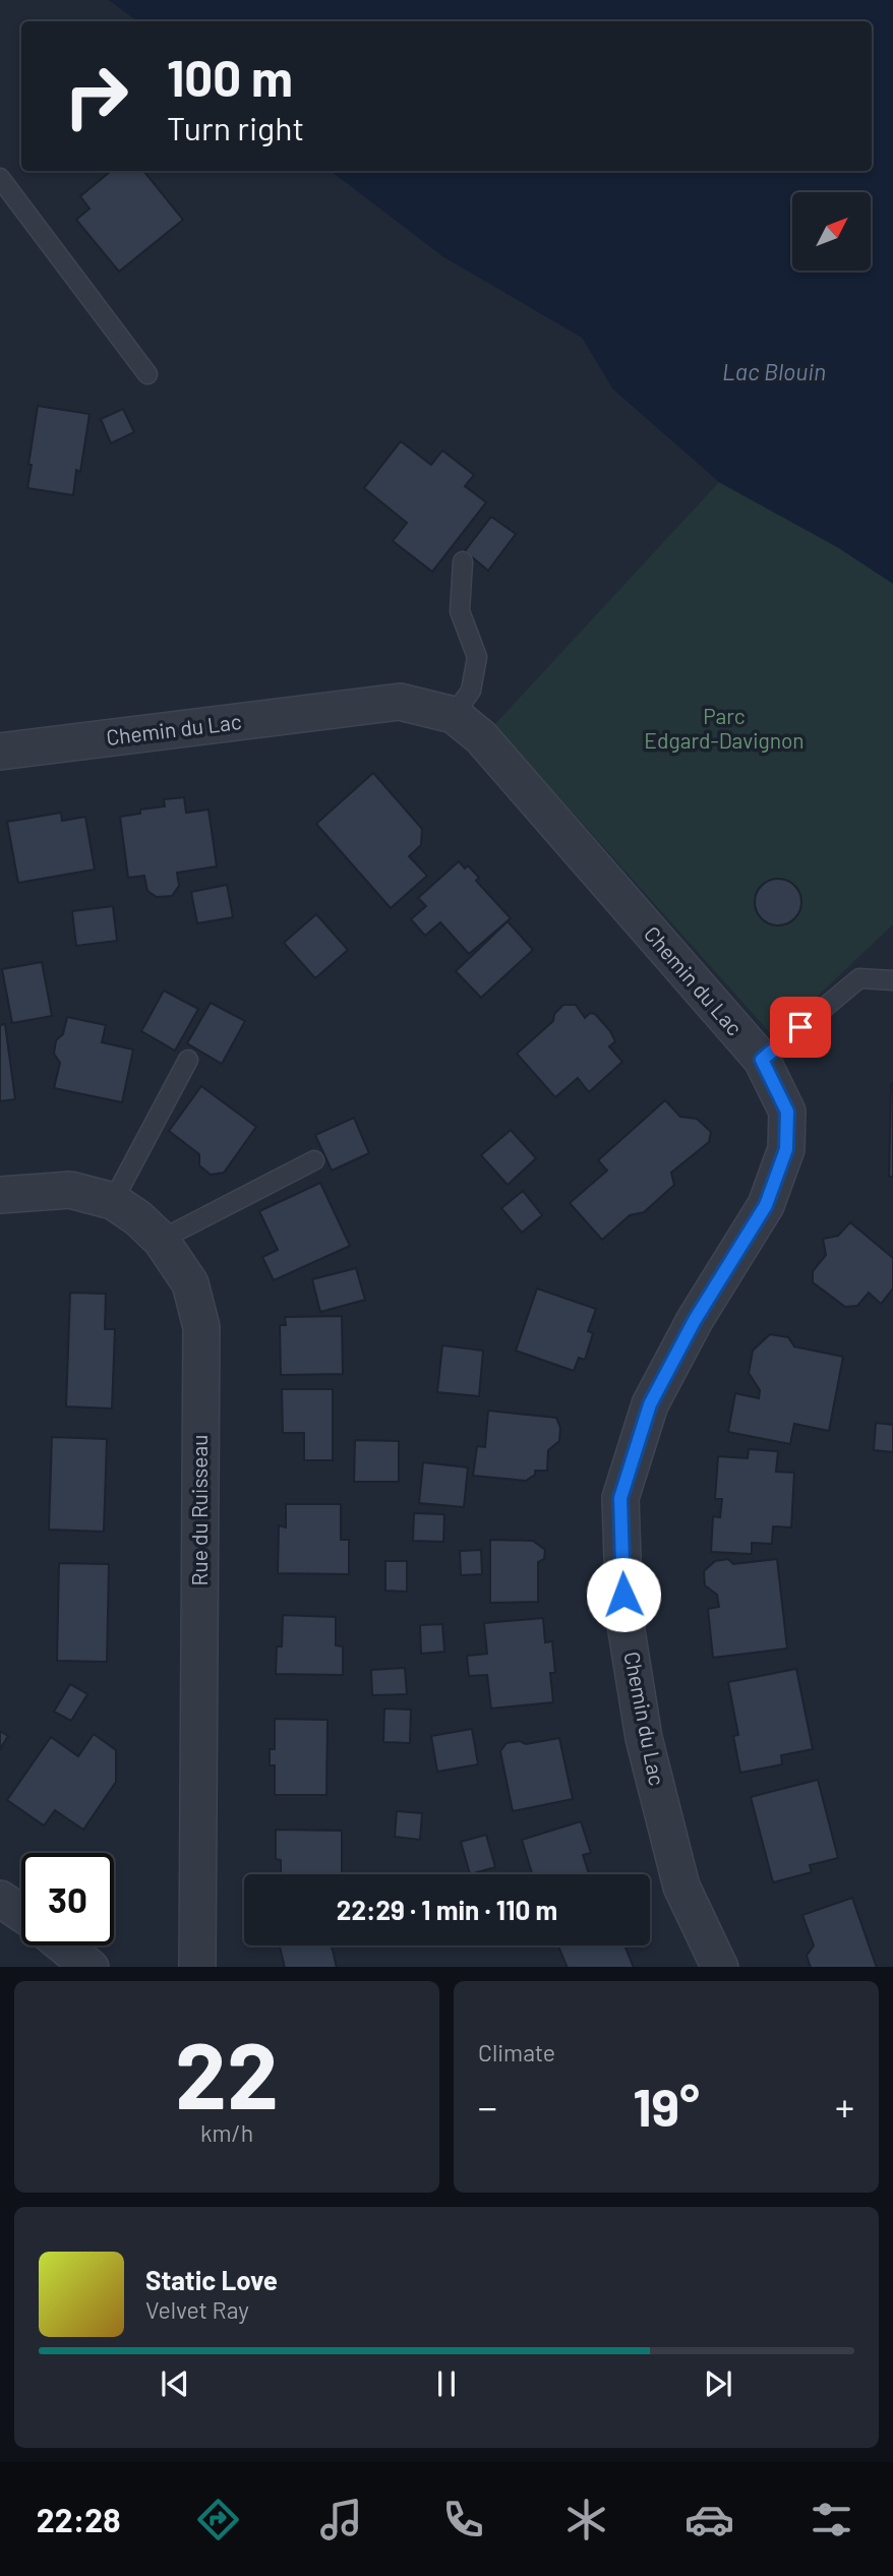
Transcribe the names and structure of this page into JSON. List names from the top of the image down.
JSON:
{
  "streets": {
    "street": ["Chemin du Lac", "Rue du Ruisseau"]
  },
  "water": ["Lac Blouin"],
  "parks": ["Parc Edgard-Davignon"],
  "north": "top right",
  "page": {
    "turn": ["100 m", "Turn right"],
    "limit": "30",
    "trip": "22:29 · 1 min · 110 m",
    "tile": [
      ["22", "km/h"],
      "Climate"
    ],
    "heat": ["−", "19°", "+"],
    "song": ["Static Love", "Velvet Ray"],
    "tabs": "22:28"
  }
}
